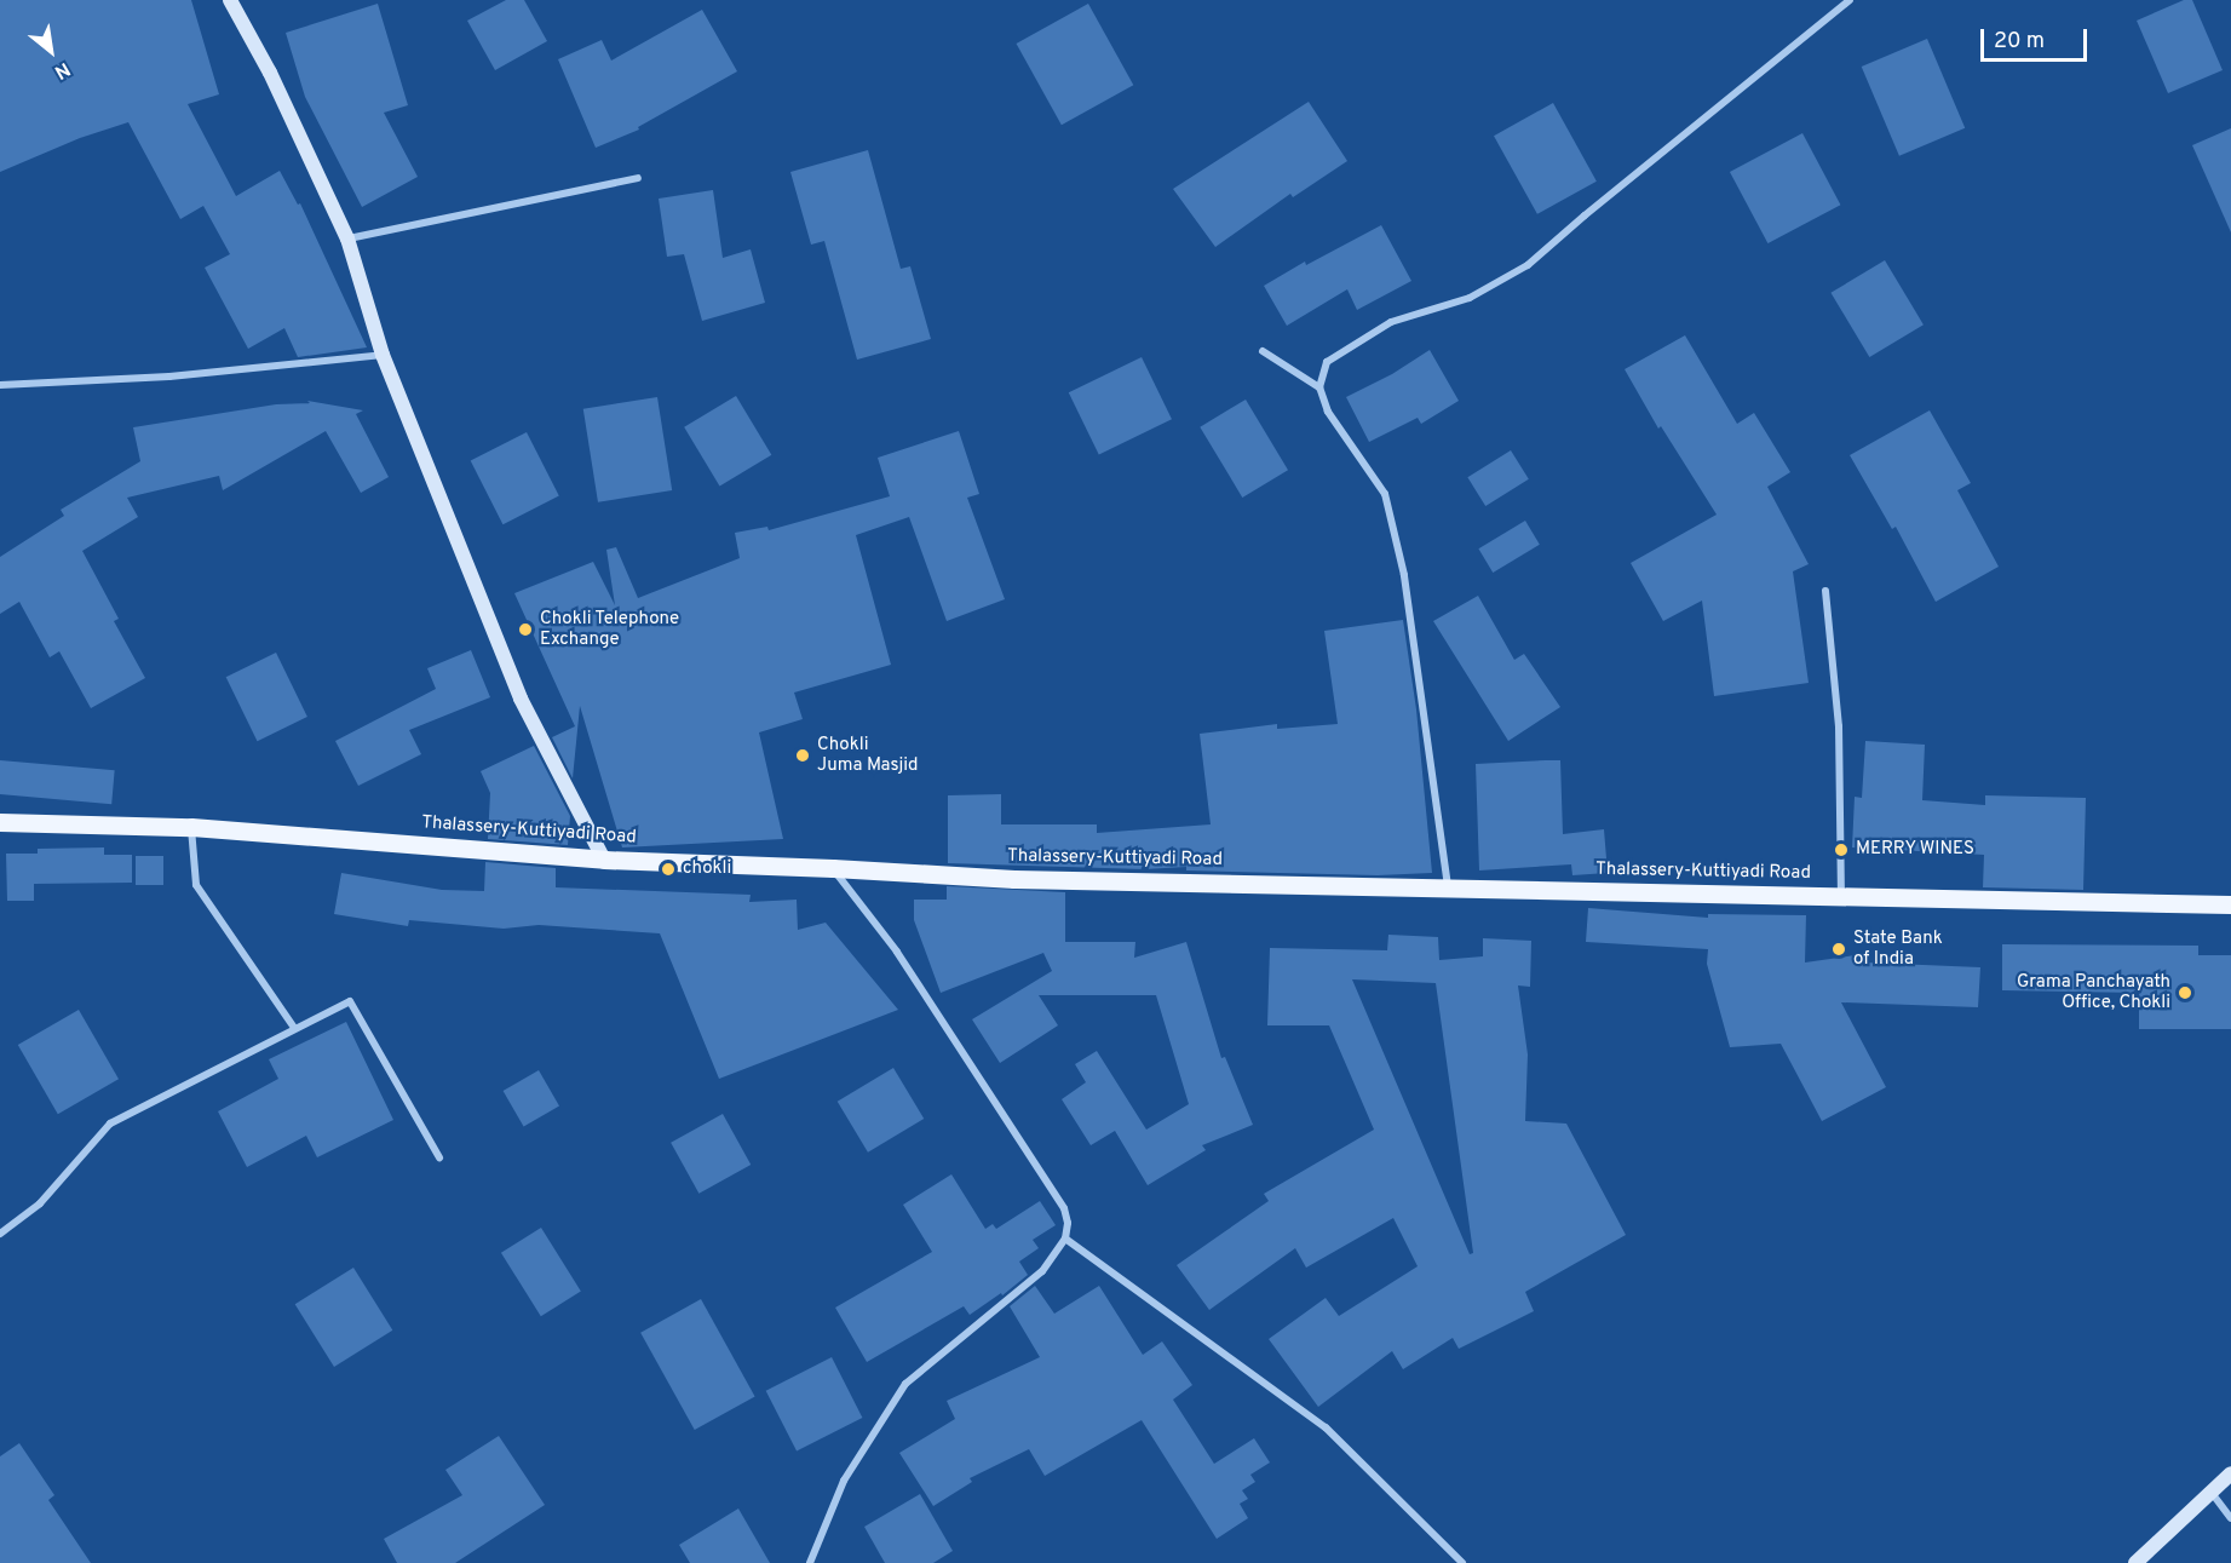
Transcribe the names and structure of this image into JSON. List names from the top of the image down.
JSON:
{
  "streets": {
    "main road": ["Thalassery-Kuttiyadi Road"]
  },
  "places": [
    "Chokli Telephone Exchange",
    "Chokli Juma Masjid",
    "MERRY WINES",
    "chokli",
    "State Bank of India",
    "Grama Panchayath Office, Chokli"
  ],
  "scale_bar": "20 m",
  "north": "bottom right"
}
